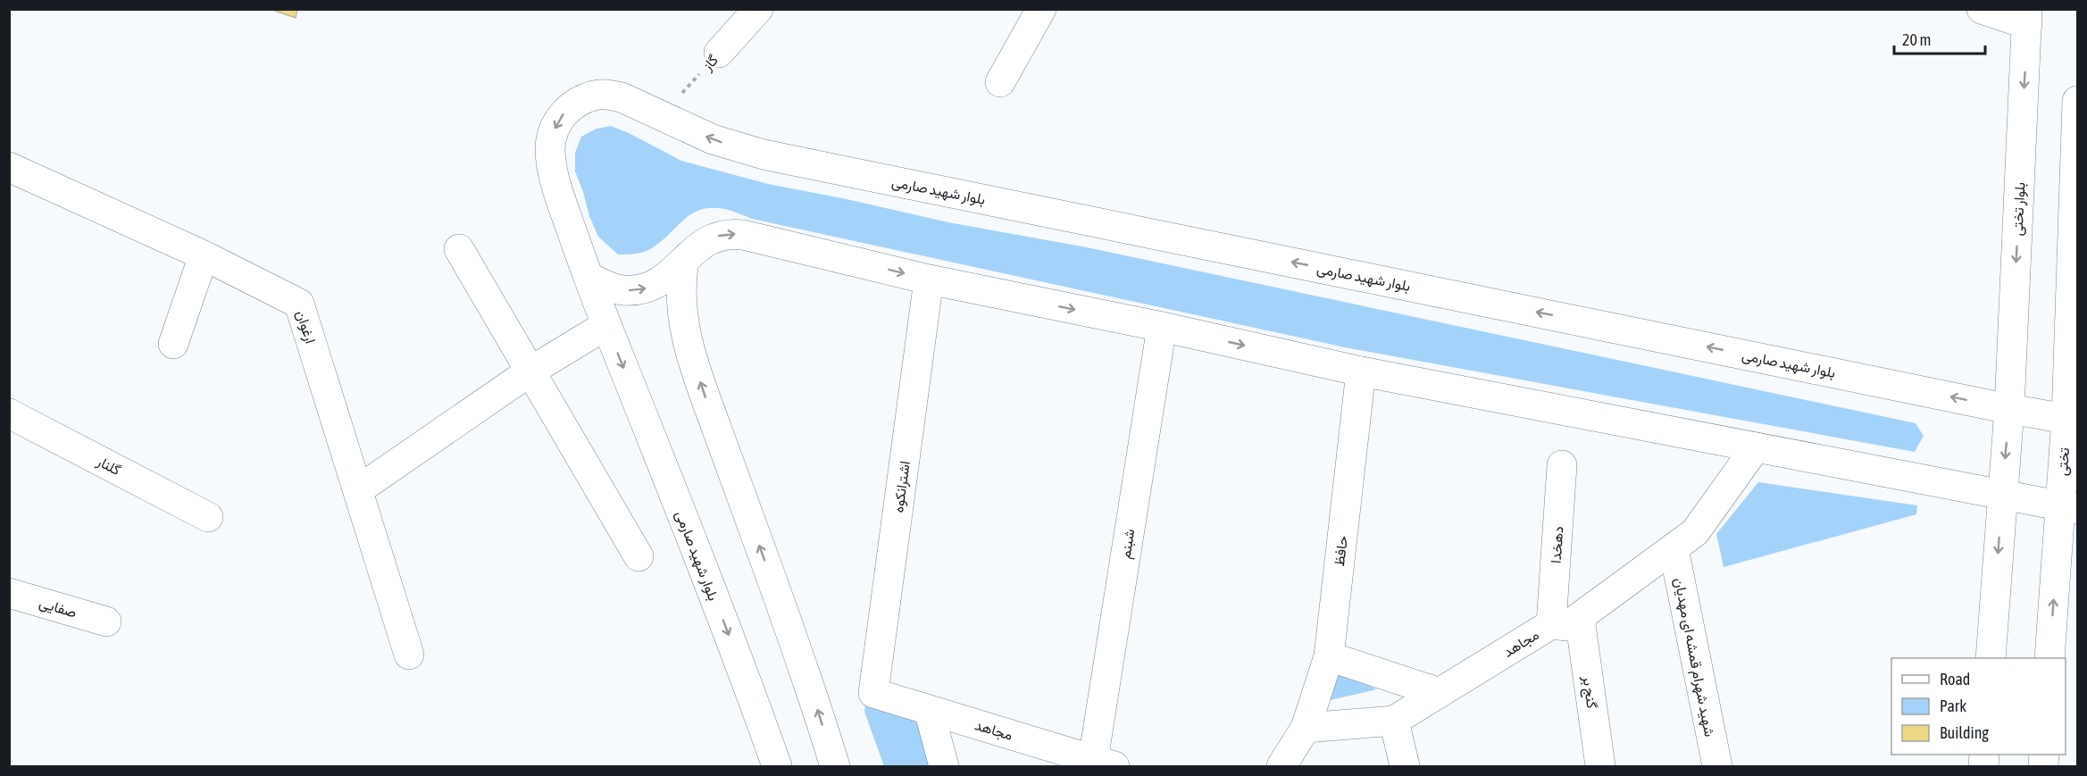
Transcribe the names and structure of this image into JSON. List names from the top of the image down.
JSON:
{
  "streets": {
    "main road": [
      "گاز",
      "بلوار شهید صارمی",
      "بلوار تختی",
      "ارغوان",
      "تختی",
      "گلنار",
      "اشترانکوه",
      "شبنم",
      "دهخدا",
      "حافظ",
      "صفایی",
      "مجاهد",
      "شهید شهرام قمشه ای مهدیان",
      "گنج بر"
    ]
  },
  "crossings": [
    ["گاز", "بلوار شهید صارمی"],
    ["بلوار شهید صارمی", "بلوار تختی"],
    ["بلوار شهید صارمی", "تختی"],
    ["اشترانکوه", "مجاهد"],
    ["شبنم", "مجاهد"],
    ["دهخدا", "مجاهد"],
    ["حافظ", "مجاهد"],
    ["مجاهد", "شهید شهرام قمشه ای مهدیان"],
    ["مجاهد", "گنج بر"]
  ],
  "legend": ["Road", "Park", "Building"],
  "scale_bar": "20 m"
}
